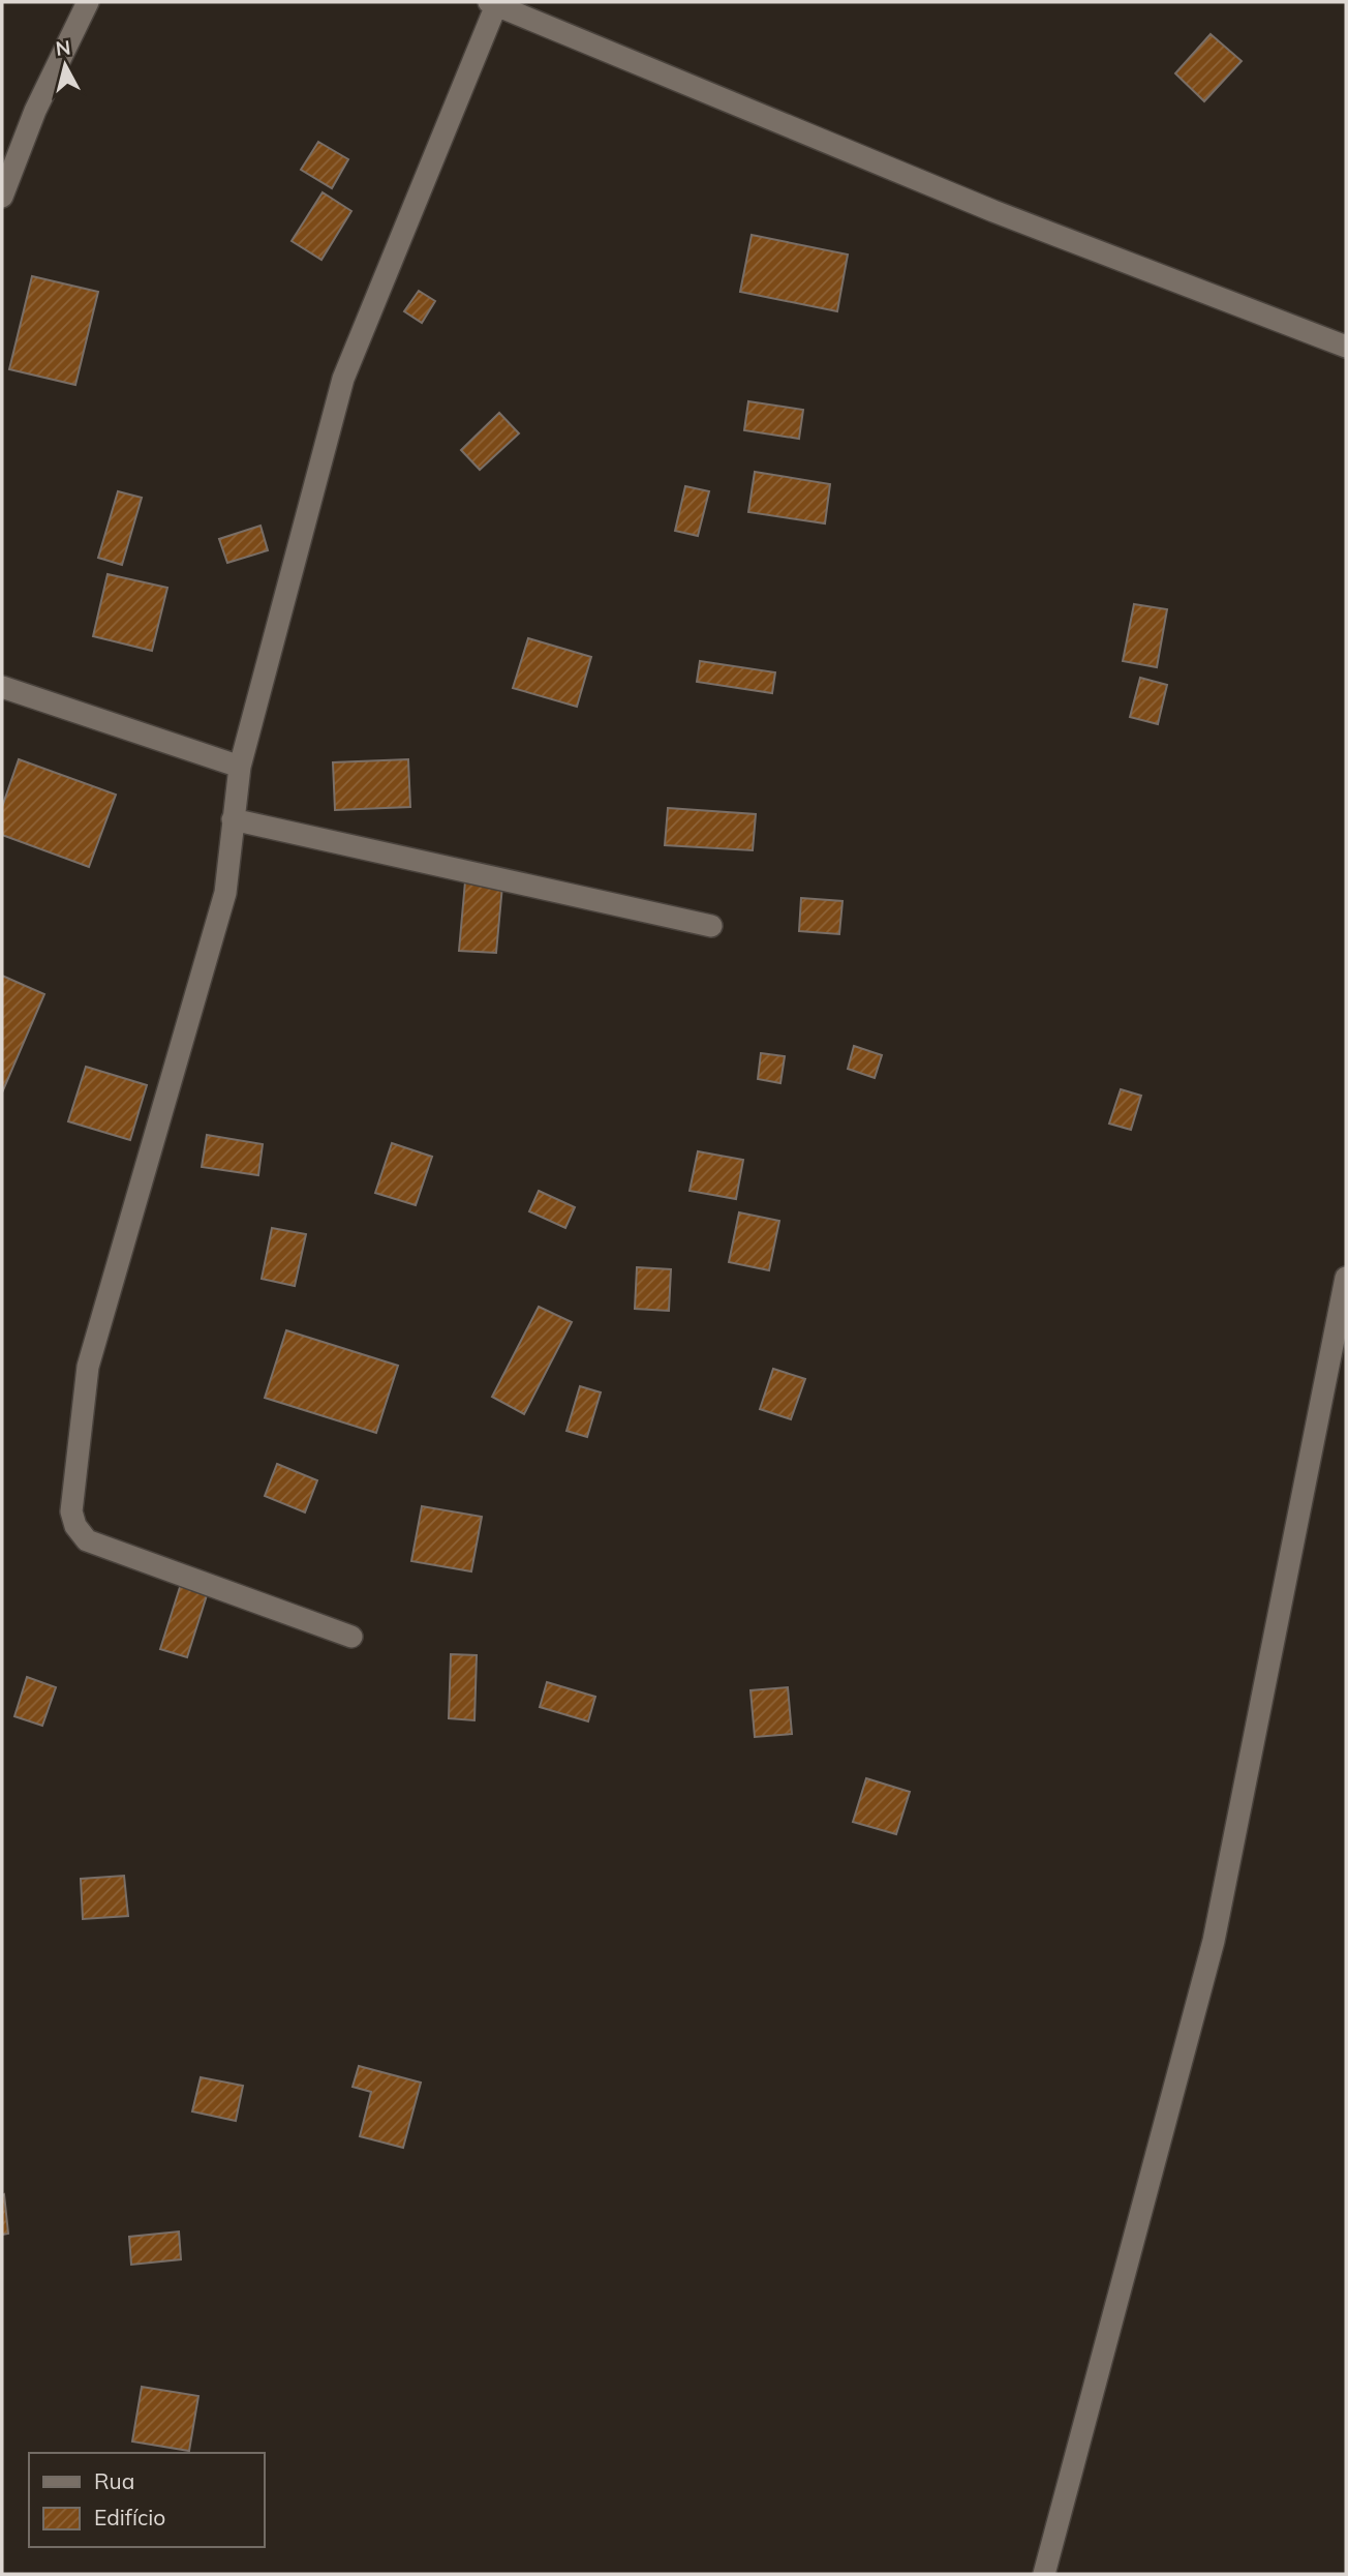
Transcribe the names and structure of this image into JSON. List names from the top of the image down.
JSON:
{
  "legend": ["Rua", "Edifício"],
  "north": "top"
}
